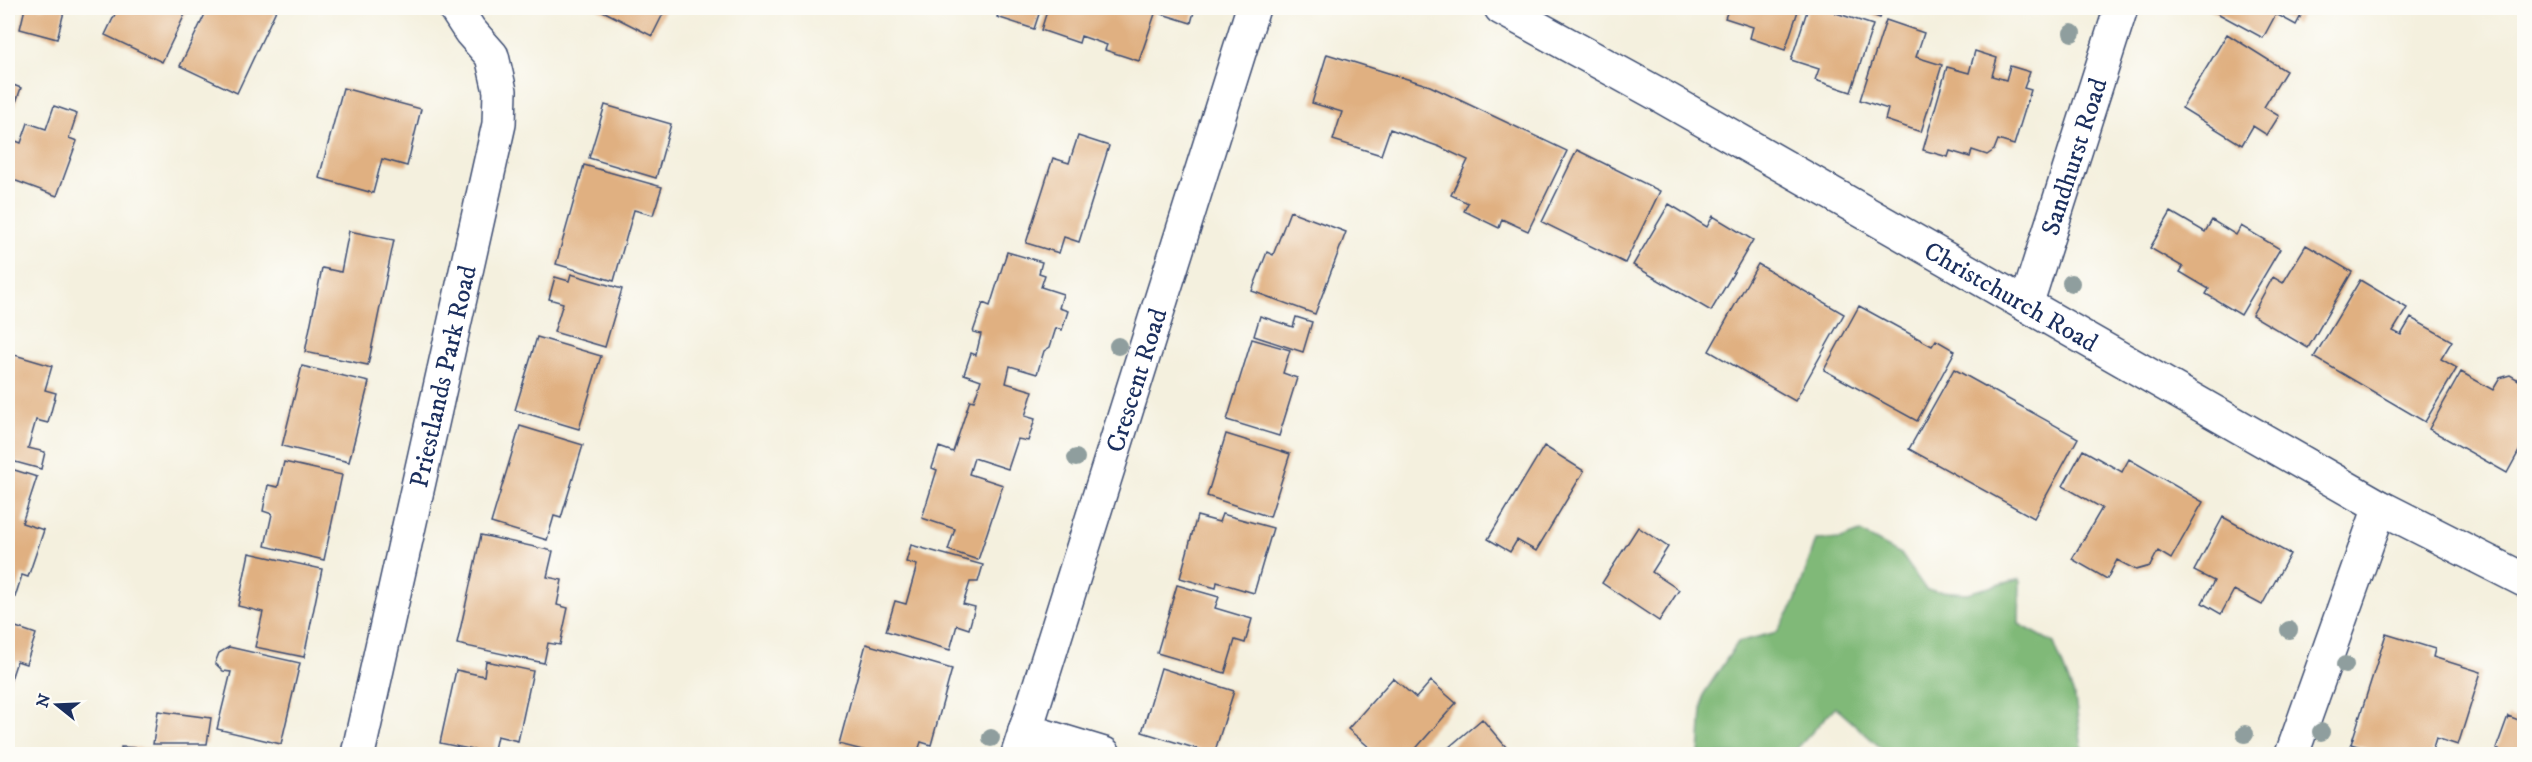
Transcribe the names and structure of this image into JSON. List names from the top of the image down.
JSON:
{
  "streets": {
    "street": [
      "Sandhurst Road",
      "Christchurch Road",
      "Priestlands Park Road",
      "Crescent Road"
    ]
  },
  "crossings": [
    ["Sandhurst Road", "Christchurch Road"]
  ],
  "north": "left"
}
